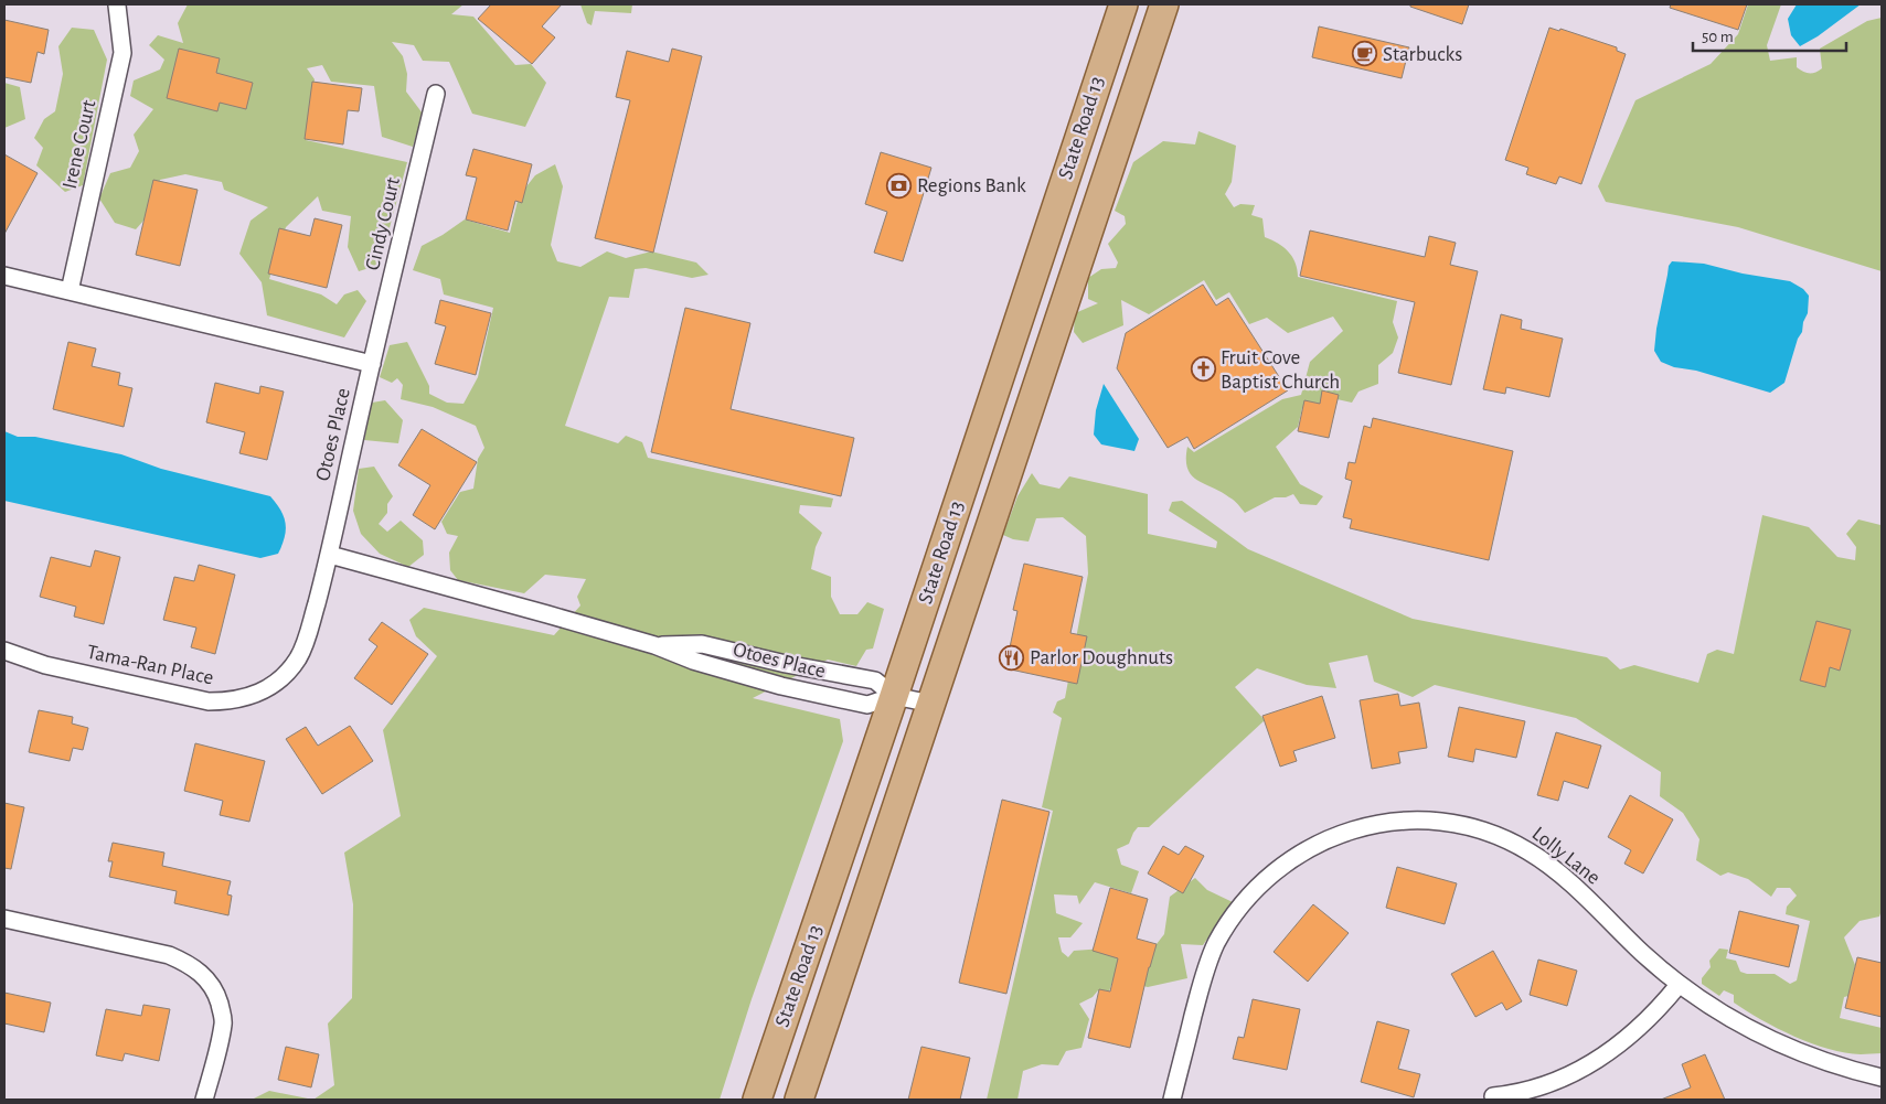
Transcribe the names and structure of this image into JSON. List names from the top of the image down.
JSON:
{
  "streets": {
    "main road": ["State Road 13"],
    "street": [
      "Irene Court",
      "Cindy Court",
      "Otoes Place",
      "Tama-Ran Place",
      "Lolly Lane"
    ]
  },
  "crossings": [
    ["State Road 13", "Otoes Place"],
    ["Irene Court", "Otoes Place"],
    ["Cindy Court", "Otoes Place"],
    ["Otoes Place", "Tama-Ran Place"]
  ],
  "places": {
    "cafe": ["Starbucks"],
    "bank": ["Regions Bank"],
    "church": ["Fruit Cove Baptist Church"],
    "restaurant": ["Parlor Doughnuts"]
  },
  "scale_bar": "50 m"
}
